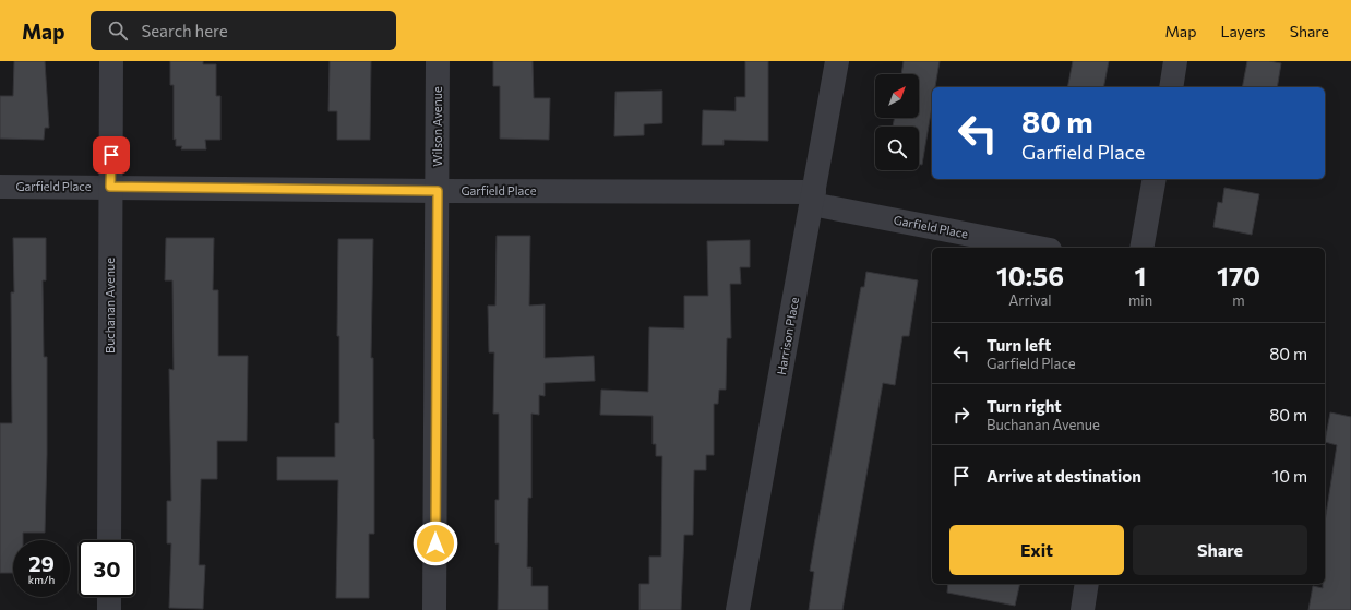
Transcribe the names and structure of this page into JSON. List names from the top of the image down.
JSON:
{
  "streets": {
    "street": [
      "Wilson Avenue",
      "Garfield Place",
      "Buchanan Avenue",
      "Harrison Place"
    ]
  },
  "crossings": [
    ["Wilson Avenue", "Garfield Place"],
    ["Garfield Place", "Buchanan Avenue"],
    ["Garfield Place", "Harrison Place"]
  ],
  "north": "top right",
  "page": {
    "header": "Map",
    "search": "Search here",
    "nav": ["Map", "Layers", "Share"],
    "turn": ["80 m", "Garfield Place"],
    "eta": [
      "10:56",
      "Arrival",
      "1",
      "min",
      "170",
      "m"
    ],
    "list": [
      {
        "name": "Turn left",
        "note": "Garfield Place",
        "value": "80 m"
      },
      {
        "name": "Turn right",
        "note": "Buchanan Avenue",
        "value": "80 m"
      },
      {
        "name": "Arrive at destination",
        "value": "10 m"
      }
    ],
    "buttons": ["Exit", "Share"],
    "speed": "29 km/h",
    "limit": "30"
  }
}
